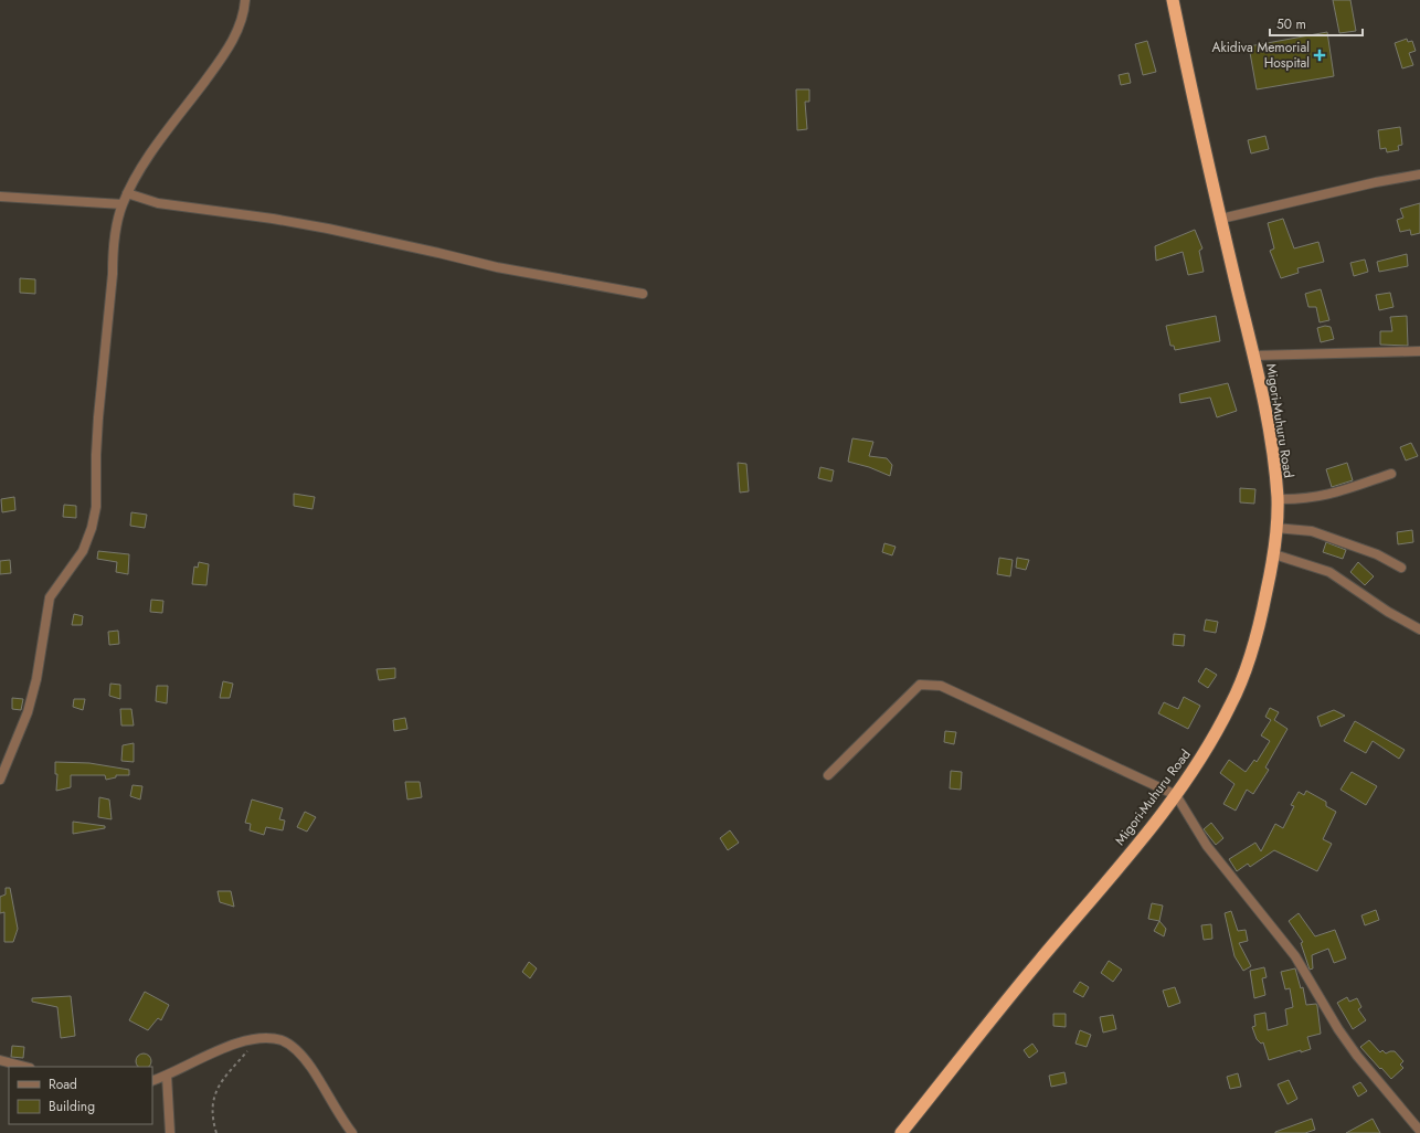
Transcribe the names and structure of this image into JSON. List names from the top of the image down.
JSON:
{
  "streets": {
    "highway": ["Migori-Muhuru Road"]
  },
  "places": {
    "health": ["Akidiva Memorial Hospital"]
  },
  "legend": ["Road", "Building"],
  "scale_bar": "50 m"
}
